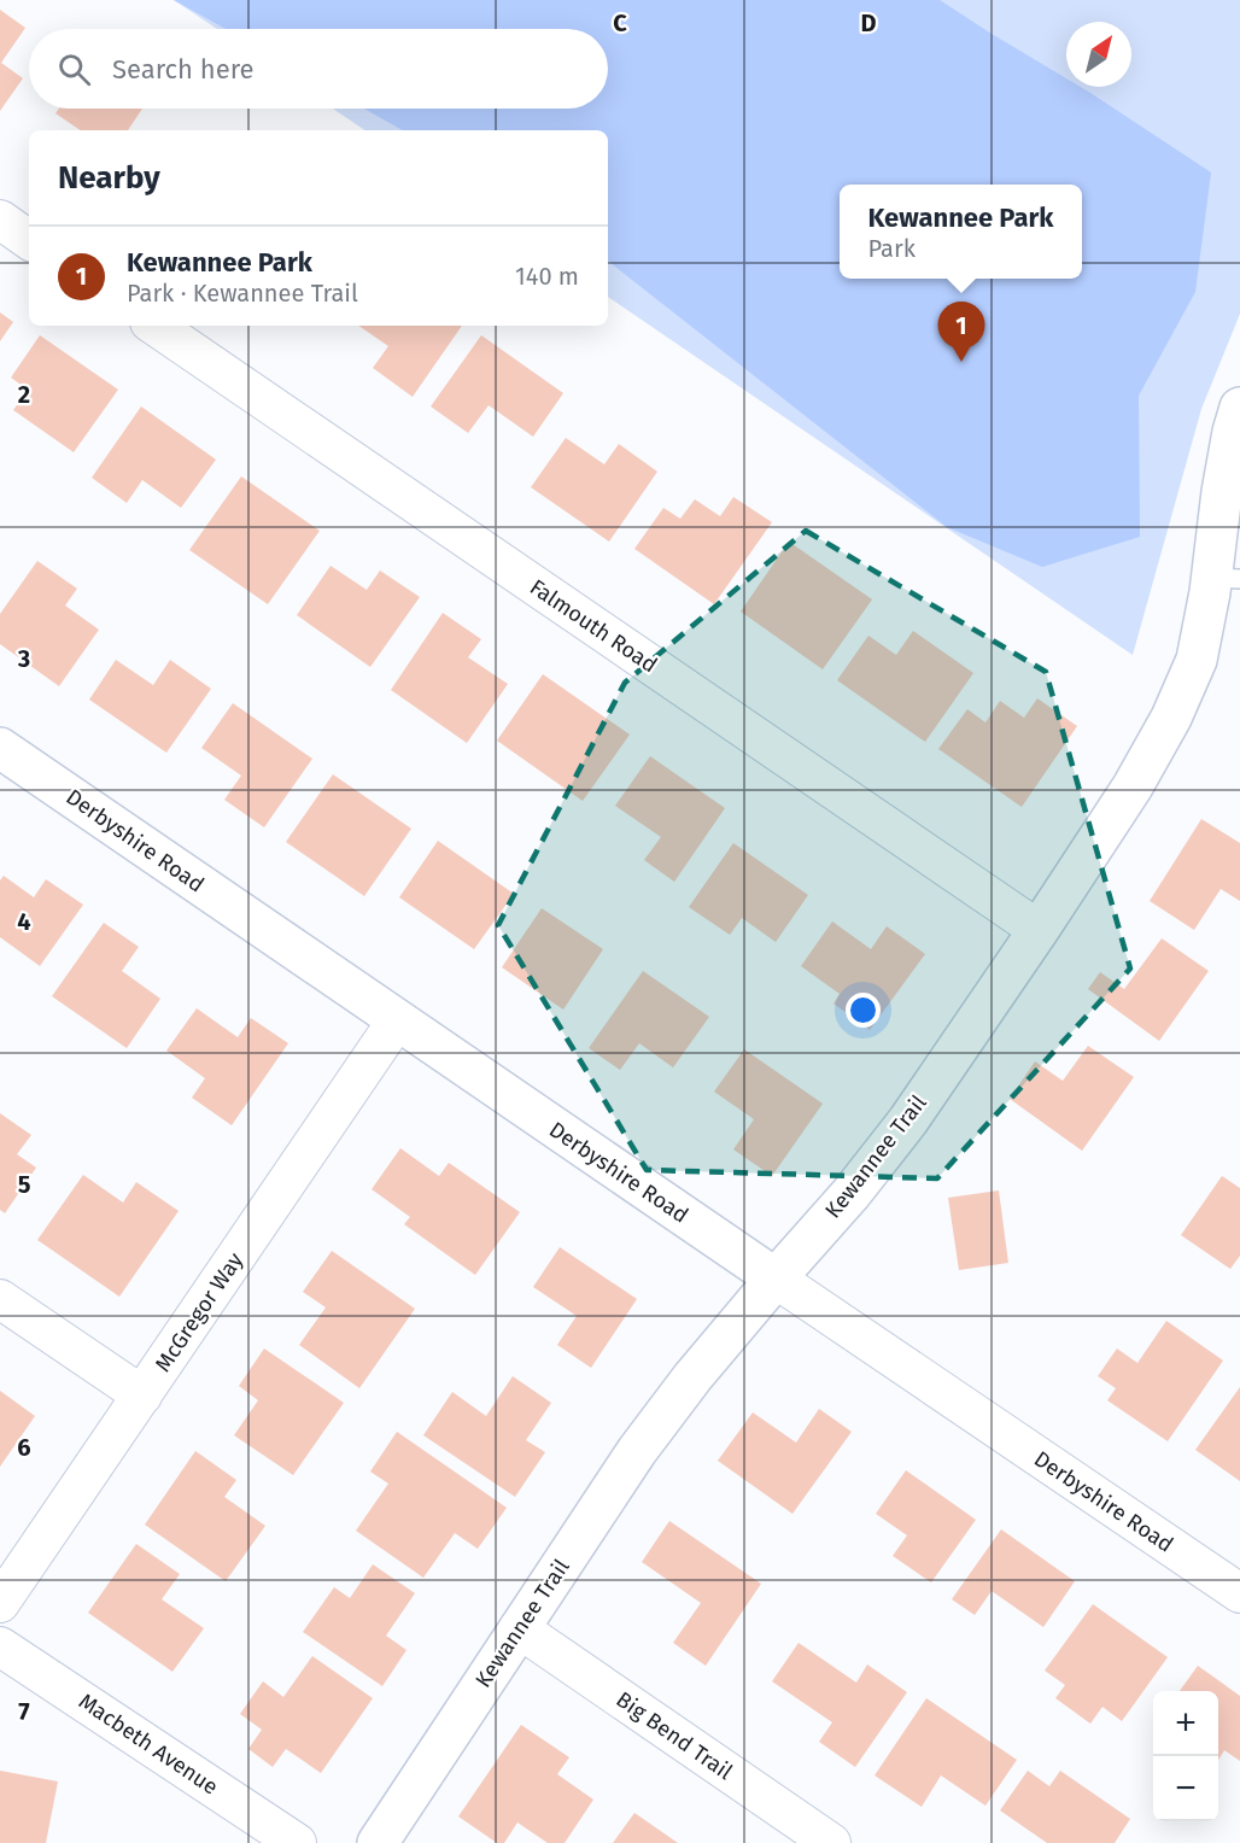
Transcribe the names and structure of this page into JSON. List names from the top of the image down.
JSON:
{
  "streets": {
    "street": [
      "Falmouth Road",
      "Derbyshire Road",
      "Kewannee Trail",
      "McGregor Way",
      "Big Bend Trail",
      "Macbeth Avenue"
    ]
  },
  "crossings": [
    ["Falmouth Road", "Kewannee Trail"],
    ["Derbyshire Road", "Kewannee Trail"],
    ["Derbyshire Road", "McGregor Way"],
    ["Kewannee Trail", "Big Bend Trail"]
  ],
  "north": "top right",
  "page": {
    "search": "Search here",
    "heading": "Nearby",
    "popup": ["Kewannee Park", "Park"],
    "list": [
      {
        "mark": "1",
        "name": "Kewannee Park",
        "note": "Park · Kewannee Trail",
        "value": "140 m"
      }
    ],
    "pins": "1",
    "map_buttons": ["+", "−"]
  },
  "grid": {
    "columns": ["C", "D"],
    "rows": [
      "2",
      "3",
      "4",
      "5",
      "6",
      "7"
    ]
  }
}
